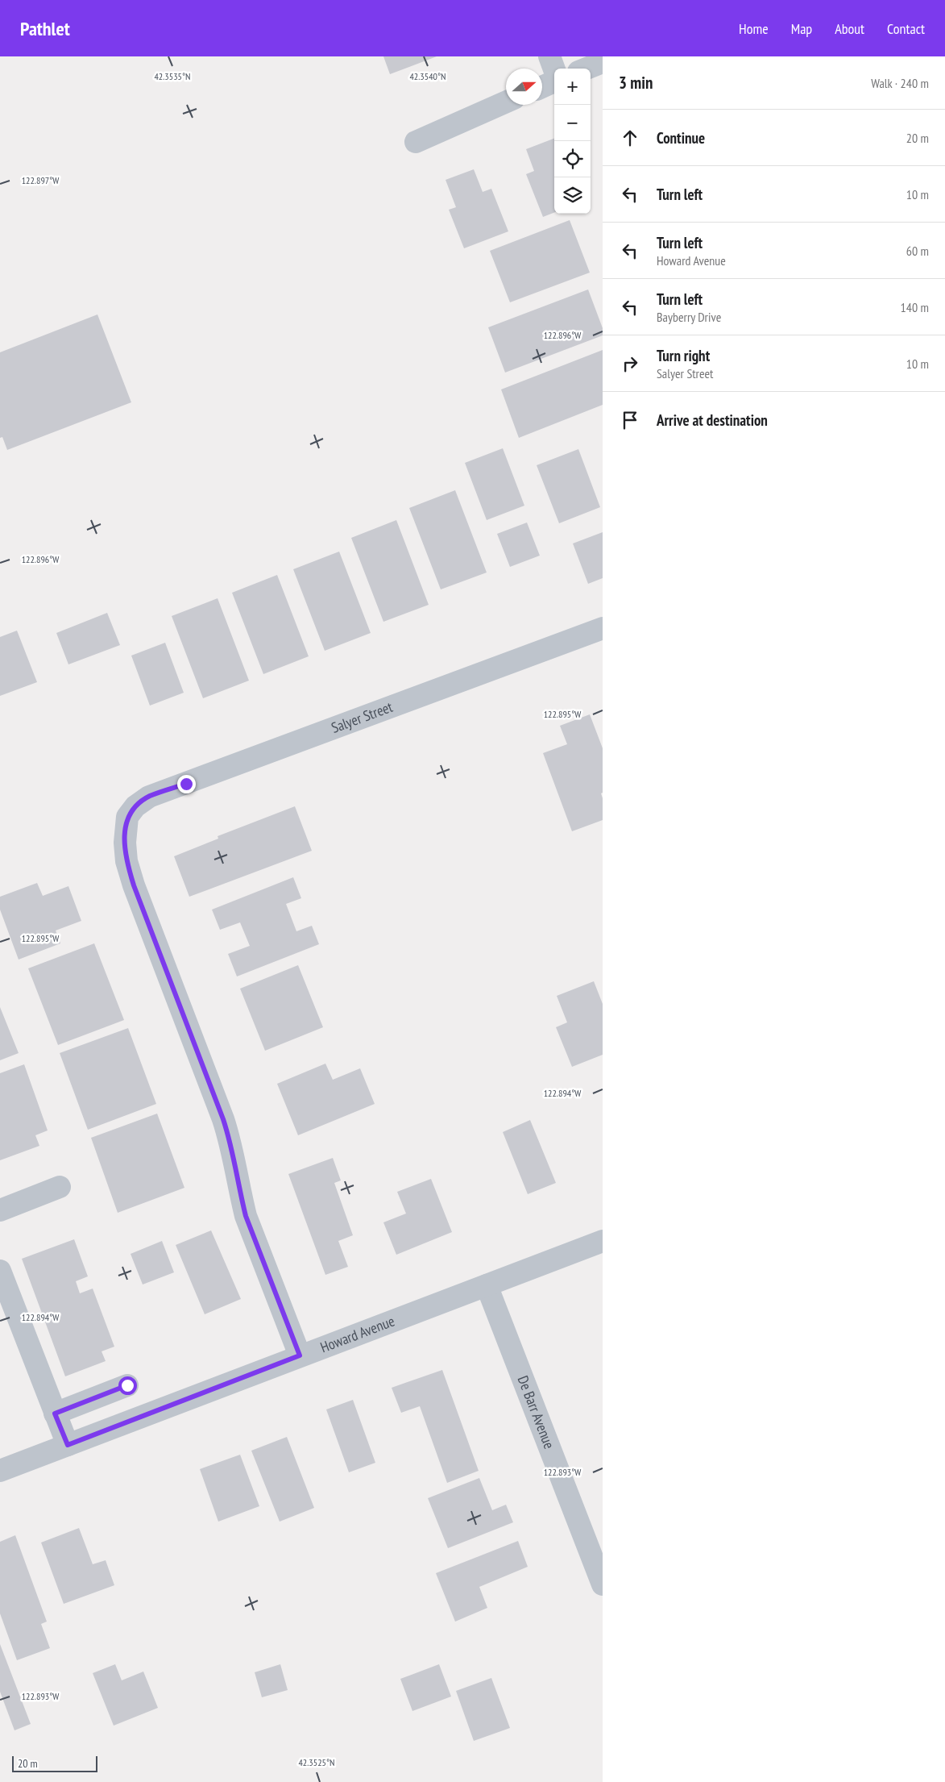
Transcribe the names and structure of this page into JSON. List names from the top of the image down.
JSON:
{
  "streets": {
    "street": ["Salyer Street", "Howard Avenue", "De Barr Avenue"]
  },
  "crossings": [
    ["Salyer Street", "Howard Avenue"],
    ["Howard Avenue", "De Barr Avenue"]
  ],
  "scale_bar": "20 m",
  "north": "right",
  "page": {
    "header": "Pathlet",
    "nav": [
      "Home",
      "Map",
      "About",
      "Contact"
    ],
    "heading": ["3 min", "Walk · 240 m"],
    "map_buttons": ["+", "−"],
    "list": [
      ["Continue", "20 m"],
      ["Turn left", "10 m"],
      ["Turn left", "Howard Avenue", "60 m"],
      ["Turn left", "Bayberry Drive", "140 m"],
      ["Turn right", "Salyer Street", "10 m"],
      "Arrive at destination"
    ],
    "scale": "20 m"
  },
  "coordinates": [
    "42.3535°N",
    "42.3540°N",
    "122.897°W",
    "122.896°W",
    "122.895°W",
    "122.894°W",
    "122.893°W",
    "42.3525°N"
  ]
}
